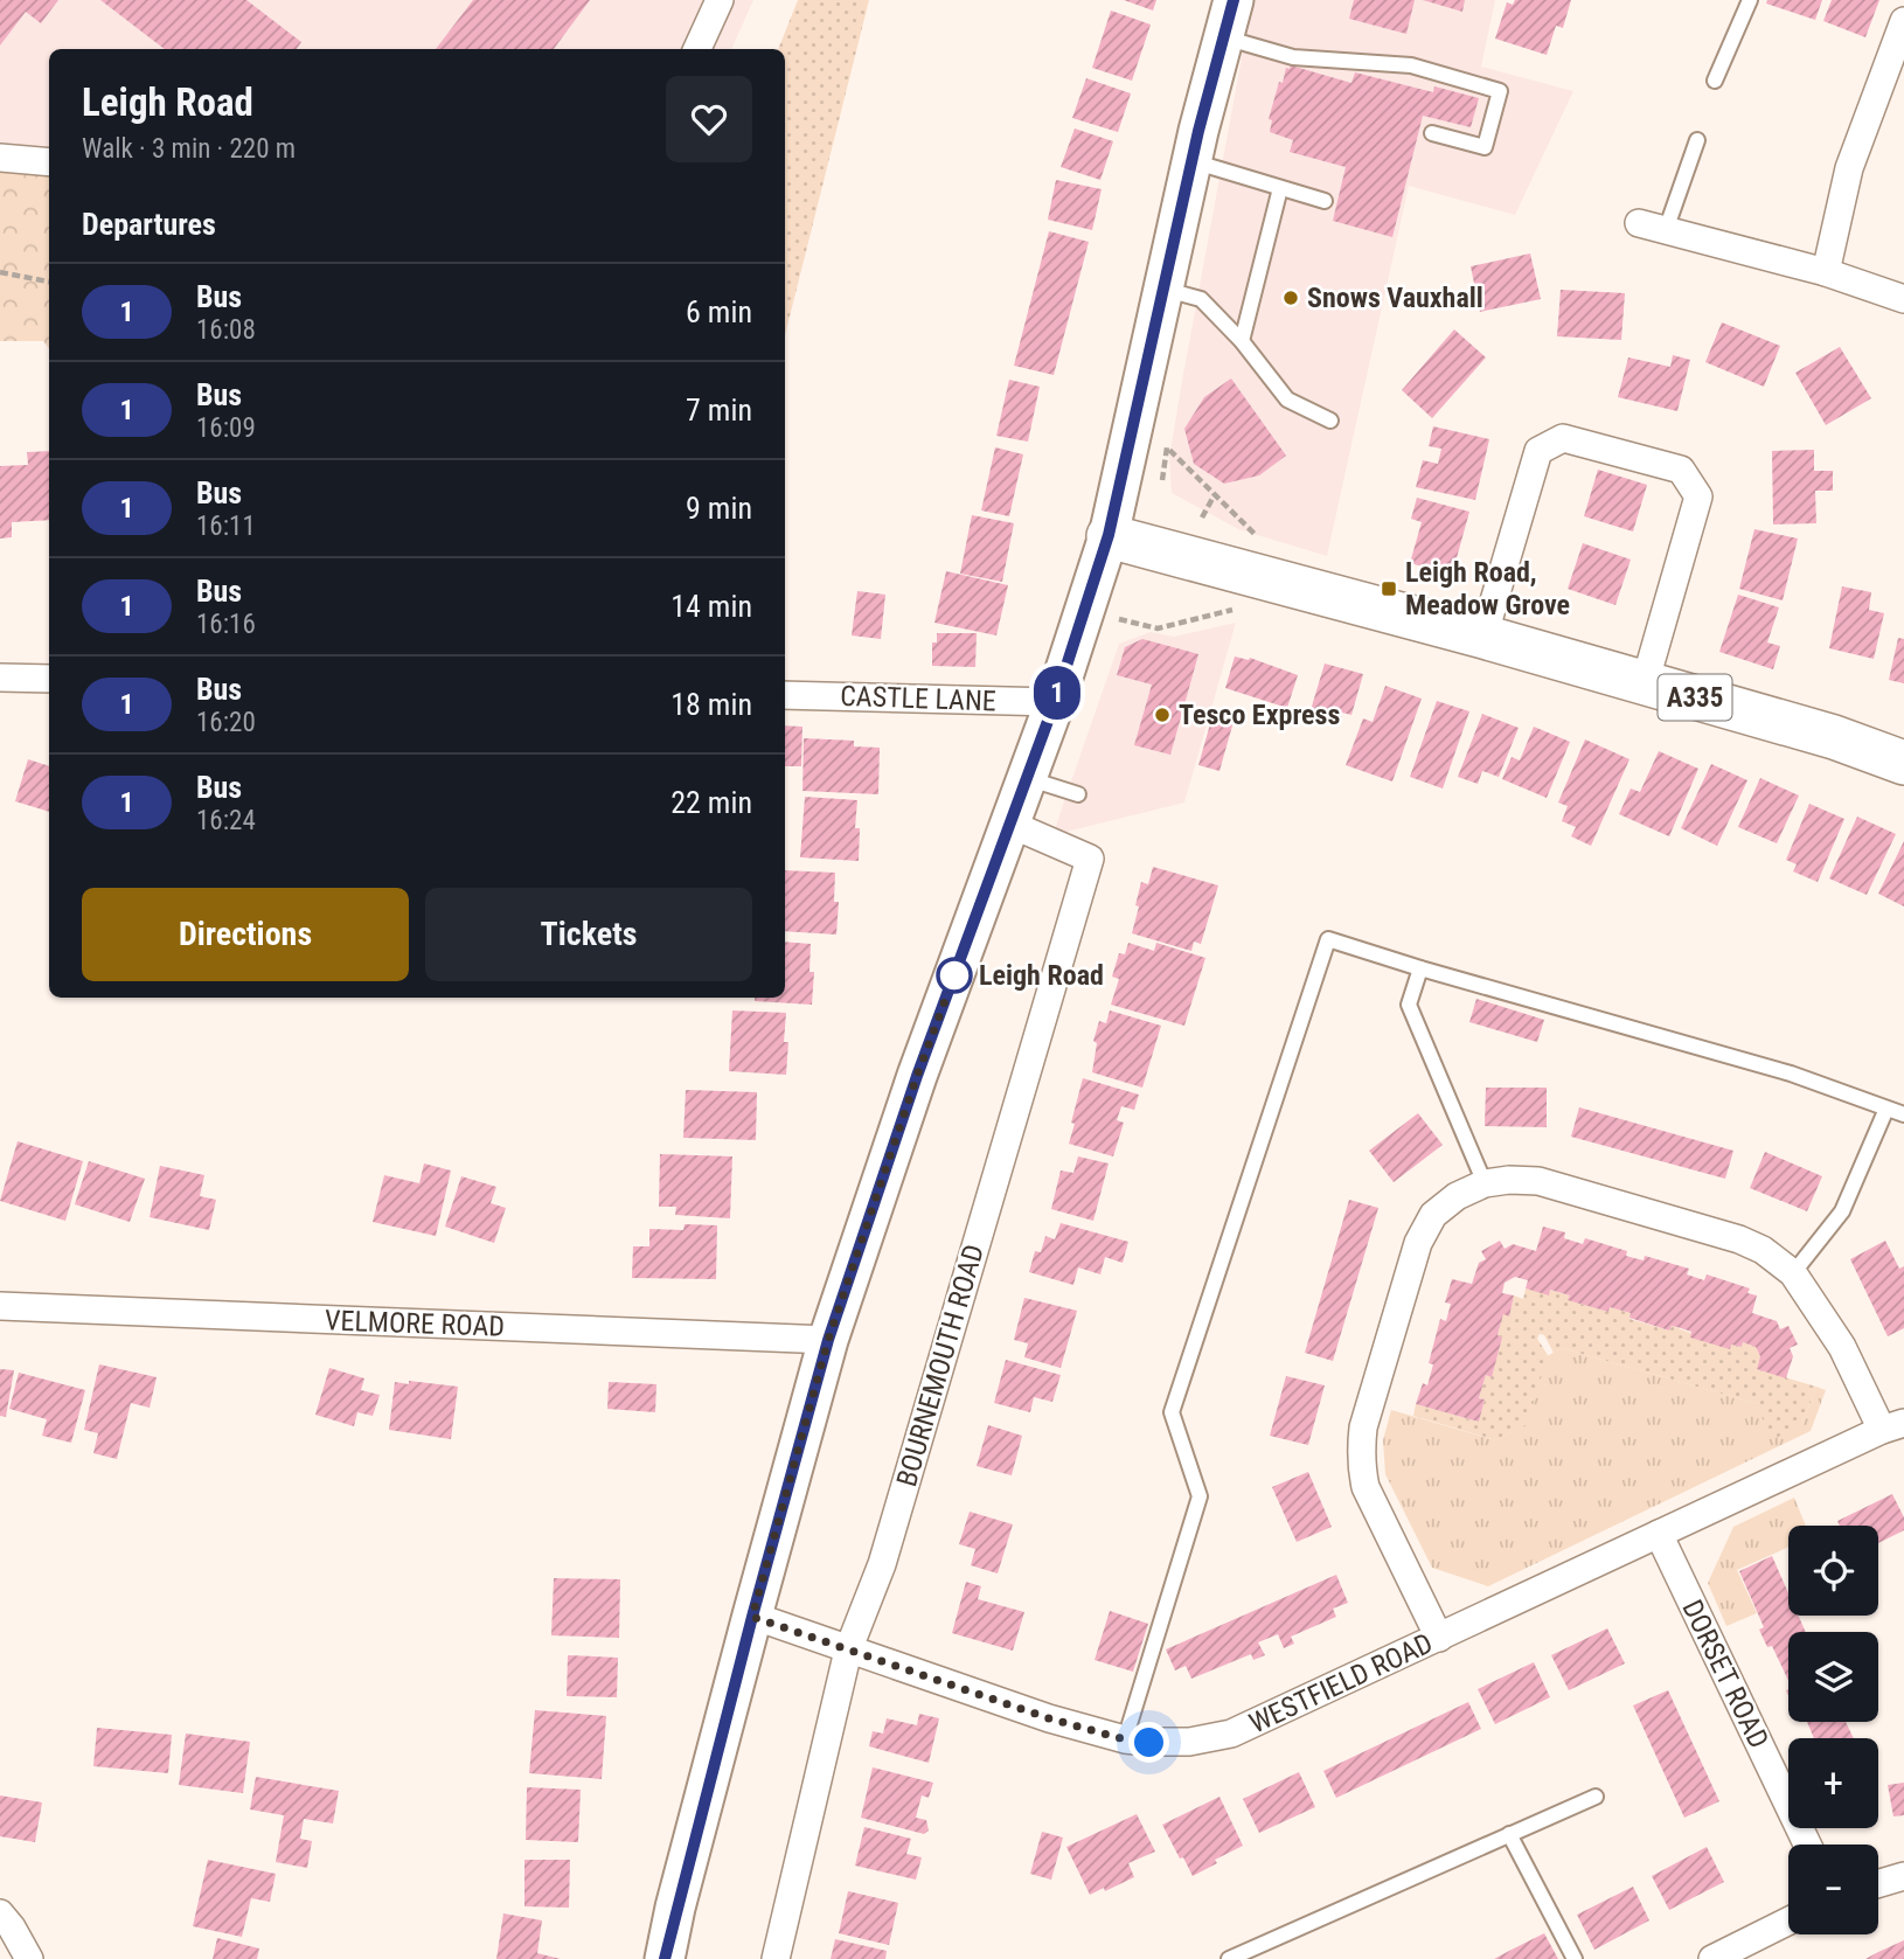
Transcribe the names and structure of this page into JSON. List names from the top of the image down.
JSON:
{
  "streets": {
    "main road": ["A335"],
    "street": [
      "CASTLE LANE",
      "VELMORE ROAD",
      "BOURNEMOUTH ROAD",
      "DORSET ROAD",
      "WESTFIELD ROAD"
    ]
  },
  "crossings": [
    ["BOURNEMOUTH ROAD", "WESTFIELD ROAD"],
    ["DORSET ROAD", "WESTFIELD ROAD"]
  ],
  "places": {
    "other": ["Snows Vauxhall", "Tesco Express", "Leigh Road"],
    "transit": ["Leigh Road, Meadow Grove"]
  },
  "lines": ["bus line 1"],
  "page": {
    "on_map": "1",
    "heading": [
      ["Leigh Road", "Walk · 3 min · 220 m"],
      "Departures"
    ],
    "list": [
      {
        "mark": "1",
        "name": "Bus",
        "note": "16:08",
        "value": "6 min"
      },
      {
        "mark": "1",
        "name": "Bus",
        "note": "16:09",
        "value": "7 min"
      },
      {
        "mark": "1",
        "name": "Bus",
        "note": "16:11",
        "value": "9 min"
      },
      {
        "mark": "1",
        "name": "Bus",
        "note": "16:16",
        "value": "14 min"
      },
      {
        "mark": "1",
        "name": "Bus",
        "note": "16:20",
        "value": "18 min"
      },
      {
        "mark": "1",
        "name": "Bus",
        "note": "16:24",
        "value": "22 min"
      }
    ],
    "buttons": ["Directions", "Tickets"],
    "map_buttons": ["+", "−"]
  }
}
